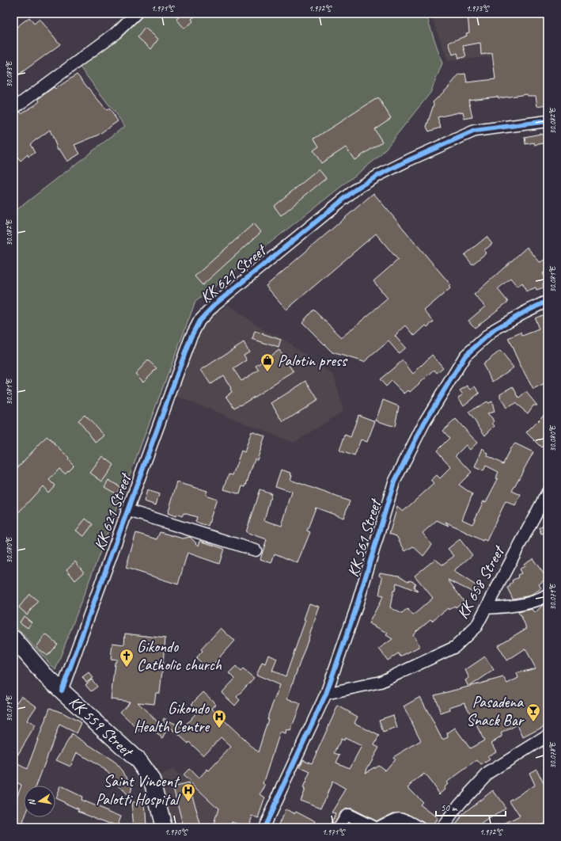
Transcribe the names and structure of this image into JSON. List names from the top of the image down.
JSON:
{
  "streets": {
    "main road": ["KK 559 Street"],
    "street": ["KK 621 Street", "KK 561 Street", "KK 658 Street"]
  },
  "crossings": [
    ["KK 621 Street", "KK 559 Street"],
    ["KK 561 Street", "KK 658 Street"]
  ],
  "places": {
    "shop": ["Palotin press"],
    "church": ["Gikondo Catholic church"],
    "bar": ["Pasadena Snack Bar"],
    "hospital": ["Gikondo Health Centre", "Saint Vincent Palotti Hospital"]
  },
  "scale_bar": "50 m",
  "north": "left",
  "coordinates": [
    "1.971°S",
    "1.972°S",
    "1.973°S",
    "30.083°E",
    "30.082°E",
    "30.081°E",
    "30.080°E",
    "30.079°E",
    "30.078°E",
    "1.970°S"
  ]
}
